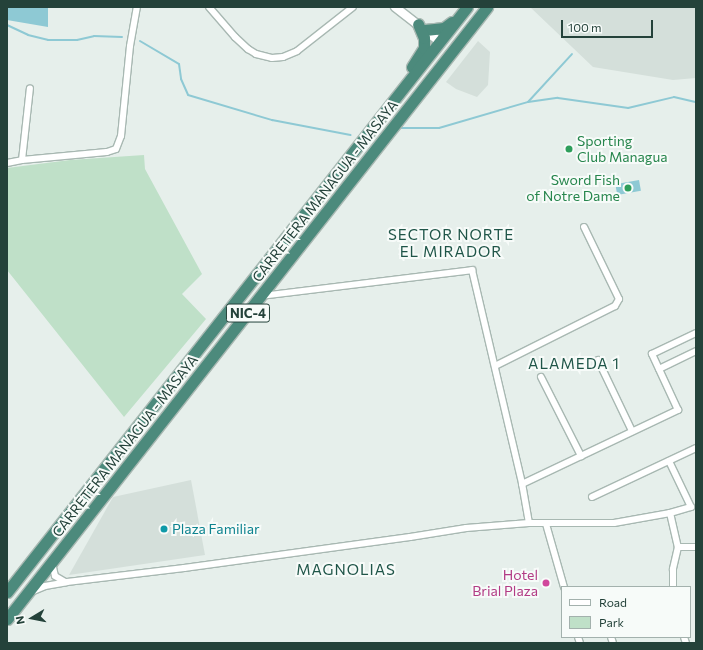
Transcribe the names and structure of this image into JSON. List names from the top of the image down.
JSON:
{
  "streets": {
    "highway": ["CARRETERA MANAGUA - MASAYA", "NIC-4"]
  },
  "districts": ["SECTOR NORTE EL MIRADOR", "ALAMEDA 1", "MAGNOLIAS"],
  "places": [
    "Sporting Club Managua",
    "Sword Fish of Notre Dame",
    "Plaza Familiar",
    "Hotel Brial Plaza"
  ],
  "legend": ["Road", "Park"],
  "scale_bar": "100 m",
  "north": "left"
}
